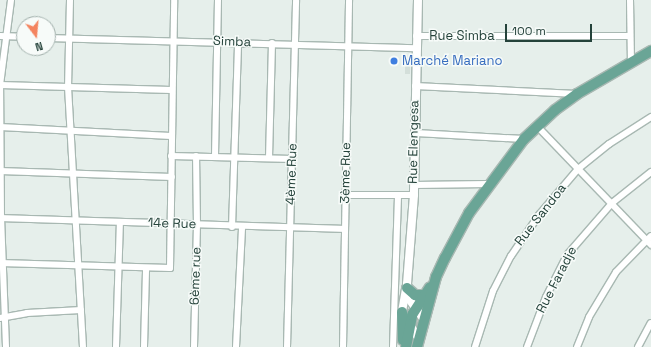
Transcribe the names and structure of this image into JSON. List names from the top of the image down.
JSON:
{
  "streets": {
    "street": [
      "Rue Simba",
      "Simba",
      "Rue Elengesa",
      "3ème Rue",
      "4ème Rue",
      "Rue Sandoa",
      "14e Rue",
      "6ème rue",
      "Rue Faradje"
    ]
  },
  "crossings": [
    ["Rue Simba", "Rue Elengesa"],
    ["Simba", "Rue Elengesa"],
    ["Simba", "3ème Rue"],
    ["Simba", "4ème Rue"],
    ["3ème Rue", "14e Rue"],
    ["4ème Rue", "14e Rue"],
    ["14e Rue", "6ème rue"]
  ],
  "places": ["Marché Mariano"],
  "scale_bar": "100 m",
  "north": "bottom"
}
